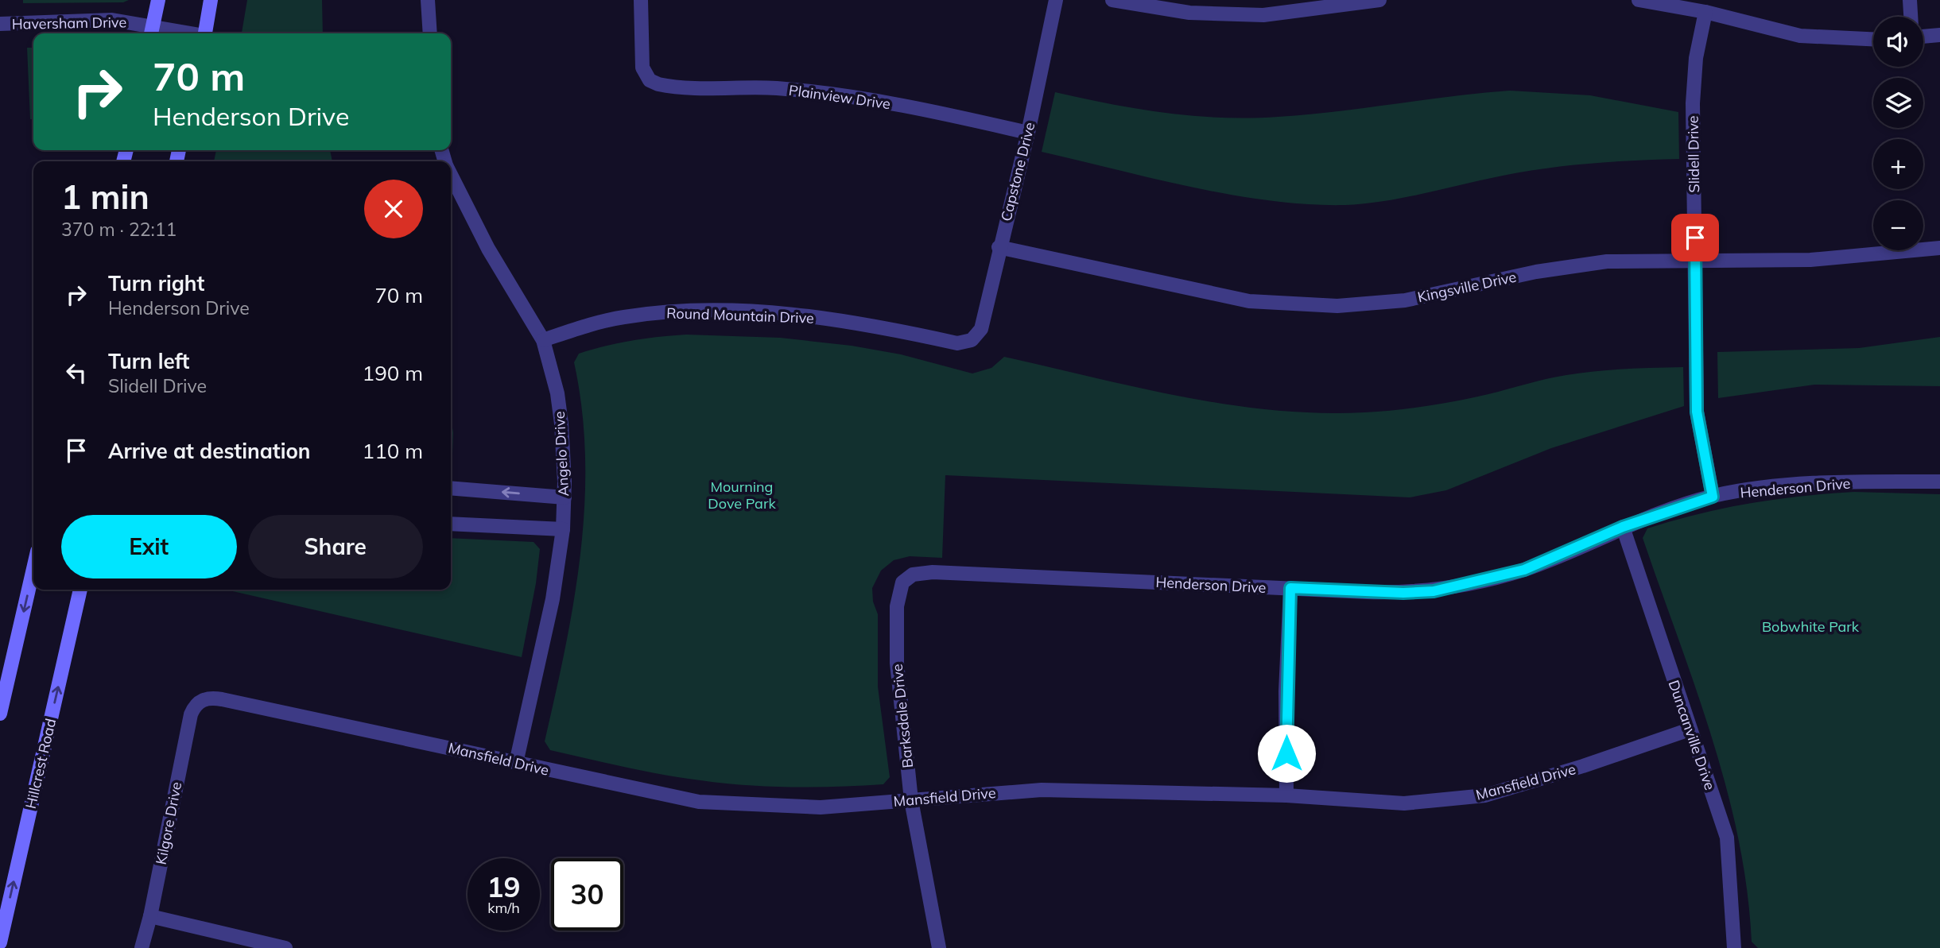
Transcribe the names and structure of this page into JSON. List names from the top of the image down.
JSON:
{
  "streets": {
    "main road": ["Hillcrest Road"],
    "street": [
      "Haversham Drive",
      "Plainview Drive",
      "Slidell Drive",
      "Capstone Drive",
      "Kingsville Drive",
      "Round Mountain Drive",
      "Angelo Drive",
      "Henderson Drive",
      "Barksdale Drive",
      "Duncanville Drive",
      "Mansfield Drive",
      "Kilgore Drive"
    ]
  },
  "crossings": [
    ["Plainview Drive", "Capstone Drive"],
    ["Slidell Drive", "Kingsville Drive"],
    ["Slidell Drive", "Henderson Drive"],
    ["Capstone Drive", "Kingsville Drive"],
    ["Capstone Drive", "Round Mountain Drive"],
    ["Round Mountain Drive", "Angelo Drive"],
    ["Angelo Drive", "Mansfield Drive"],
    ["Henderson Drive", "Barksdale Drive"],
    ["Henderson Drive", "Duncanville Drive"],
    ["Barksdale Drive", "Mansfield Drive"],
    ["Duncanville Drive", "Mansfield Drive"],
    ["Mansfield Drive", "Kilgore Drive"]
  ],
  "parks": ["Mourning Dove Park", "Bobwhite Park"],
  "page": {
    "map_buttons": ["+", "−"],
    "turn": ["70 m", "Henderson Drive"],
    "heading": ["1 min", "370 m · 22:11"],
    "list": [
      {
        "name": "Turn right",
        "note": "Henderson Drive",
        "value": "70 m"
      },
      {
        "name": "Turn left",
        "note": "Slidell Drive",
        "value": "190 m"
      },
      {
        "name": "Arrive at destination",
        "value": "110 m"
      }
    ],
    "buttons": ["Exit", "Share"],
    "speed": "19 km/h",
    "limit": "30"
  }
}
